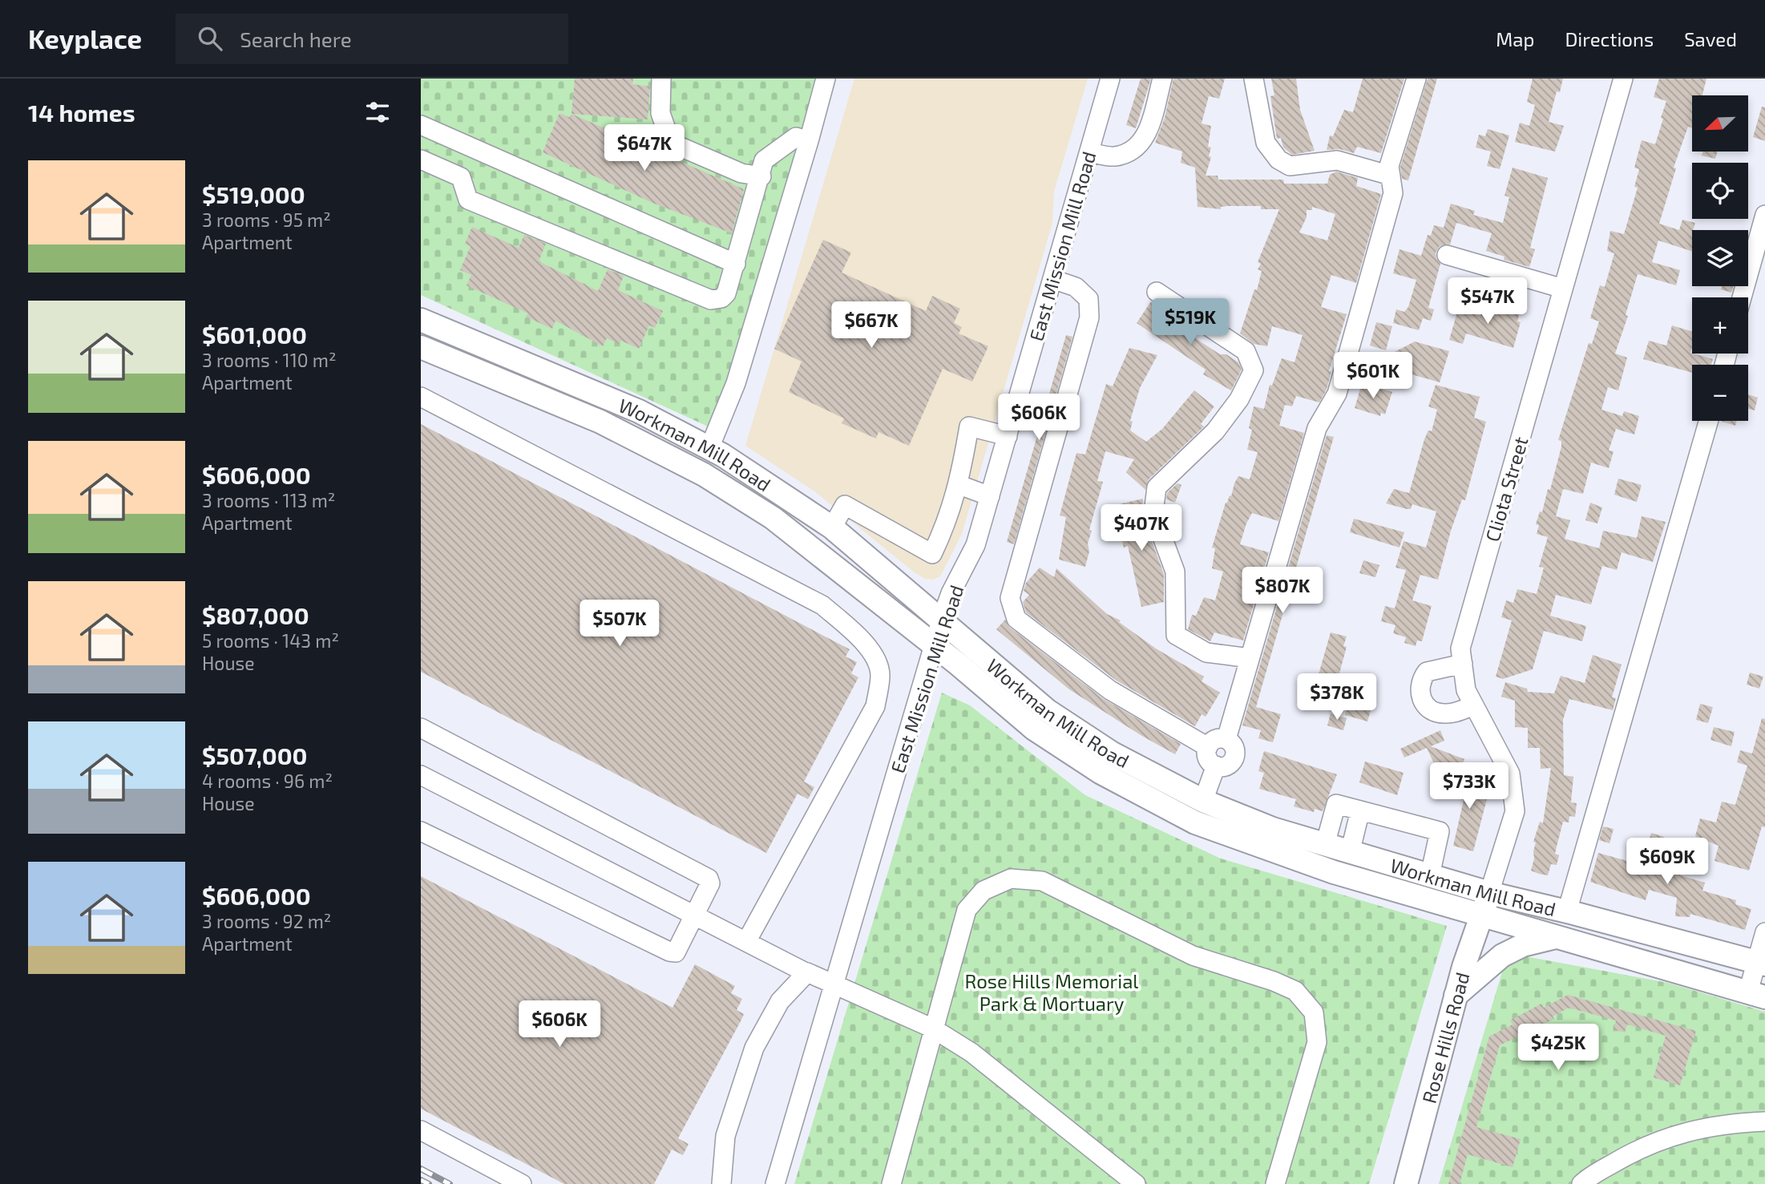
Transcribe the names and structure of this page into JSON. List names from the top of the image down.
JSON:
{
  "streets": {
    "main road": ["Workman Mill Road", "Rose Hills Road"],
    "street": ["East Mission Mill Road", "Cliota Street"]
  },
  "crossings": [
    ["East Mission Mill Road", "Workman Mill Road"],
    ["Workman Mill Road", "Cliota Street"],
    ["Workman Mill Road", "Rose Hills Road"],
    ["Cliota Street", "Rose Hills Road"]
  ],
  "parks": ["Rose Hills Memorial Park & Mortuary"],
  "north": "bottom left",
  "page": {
    "header": "Keyplace",
    "search": "Search here",
    "nav": ["Map", "Directions", "Saved"],
    "heading": "14 homes",
    "map_buttons": ["+", "−"],
    "price": [
      "$647K",
      "$547K",
      "$519K",
      "$667K",
      "$601K",
      "$606K",
      "$407K",
      "$807K",
      "$507K",
      "$378K",
      "$733K",
      "$609K",
      "$606K",
      "$425K"
    ],
    "list": [
      {
        "name": "$519,000",
        "note": "3 rooms · 95 m² · Apartment"
      },
      {
        "name": "$601,000",
        "note": "3 rooms · 110 m² · Apartment"
      },
      {
        "name": "$606,000",
        "note": "3 rooms · 113 m² · Apartment"
      },
      {
        "name": "$807,000",
        "note": "5 rooms · 143 m² · House"
      },
      {
        "name": "$507,000",
        "note": "4 rooms · 96 m² · House"
      },
      {
        "name": "$606,000",
        "note": "3 rooms · 92 m² · Apartment"
      }
    ]
  }
}
